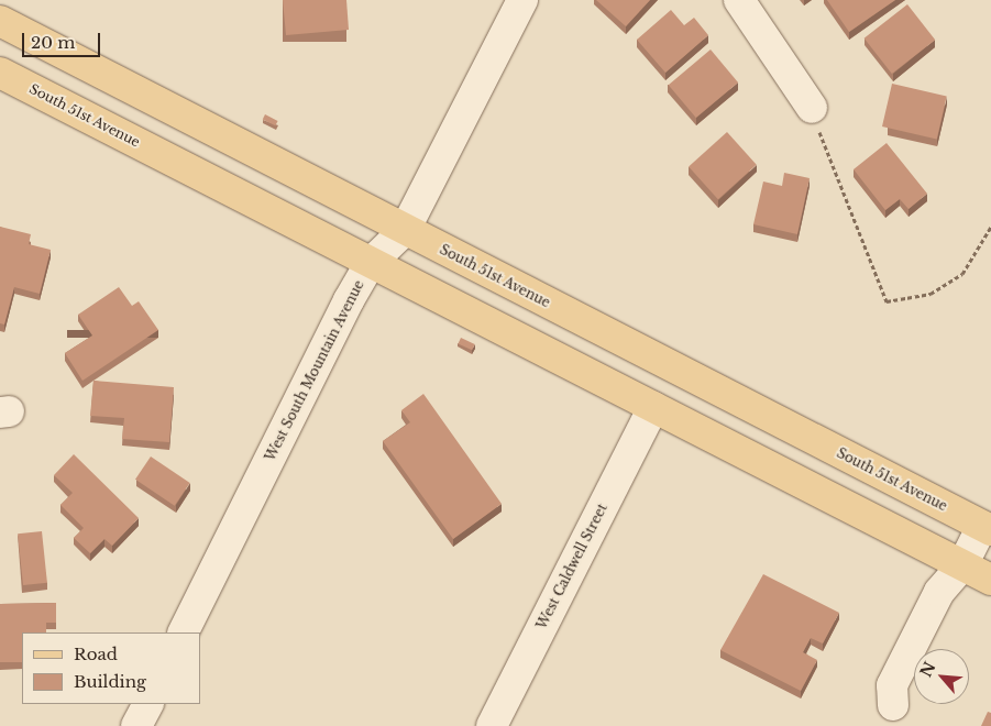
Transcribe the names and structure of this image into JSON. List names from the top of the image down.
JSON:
{
  "streets": {
    "main road": ["South 51st Avenue"],
    "street": ["West South Mountain Avenue", "West Caldwell Street"]
  },
  "crossings": [
    ["South 51st Avenue", "West South Mountain Avenue"],
    ["South 51st Avenue", "West Caldwell Street"]
  ],
  "legend": ["Road", "Building"],
  "scale_bar": "20 m",
  "north": "top left"
}
